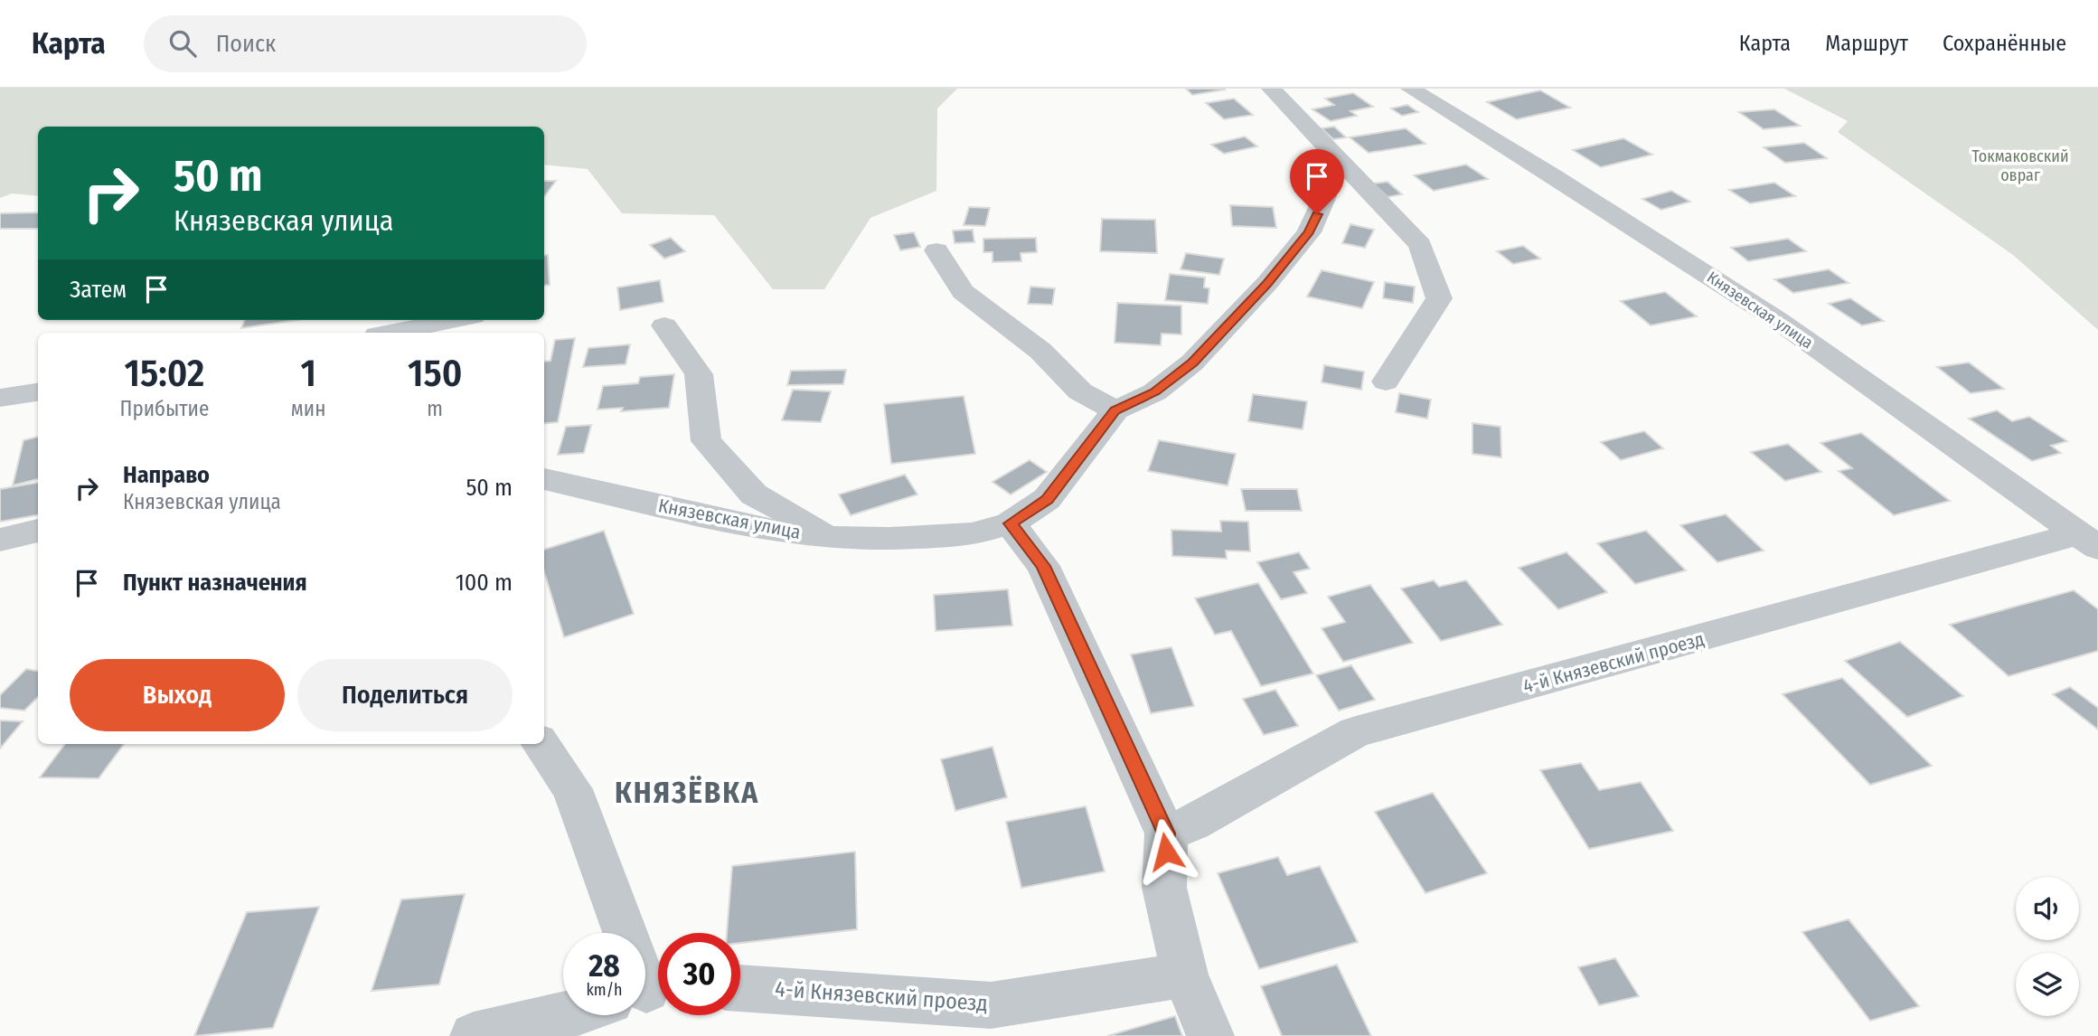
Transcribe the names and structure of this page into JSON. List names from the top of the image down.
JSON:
{
  "streets": {
    "street": ["Князевская улица", "4-й Князевский проезд"]
  },
  "crossings": [
    ["Князевская улица", "4-й Князевский проезд"]
  ],
  "districts": ["КНЯЗЁВКА"],
  "parks": ["Токмаковский овраг"],
  "page": {
    "header": "Карта",
    "search": "Поиск",
    "nav": ["Карта", "Маршрут", "Сохранённые"],
    "turn": ["50 m", "Князевская улица"],
    "then": "Затем",
    "eta": [
      "15:02",
      "Прибытие",
      "1",
      "мин",
      "150",
      "m"
    ],
    "list": [
      {
        "name": "Направо",
        "note": "Князевская улица",
        "value": "50 m"
      },
      {
        "name": "Пункт назначения",
        "value": "100 m"
      }
    ],
    "buttons": ["Выход", "Поделиться"],
    "speed": "28 km/h",
    "limit": "30"
  }
}
